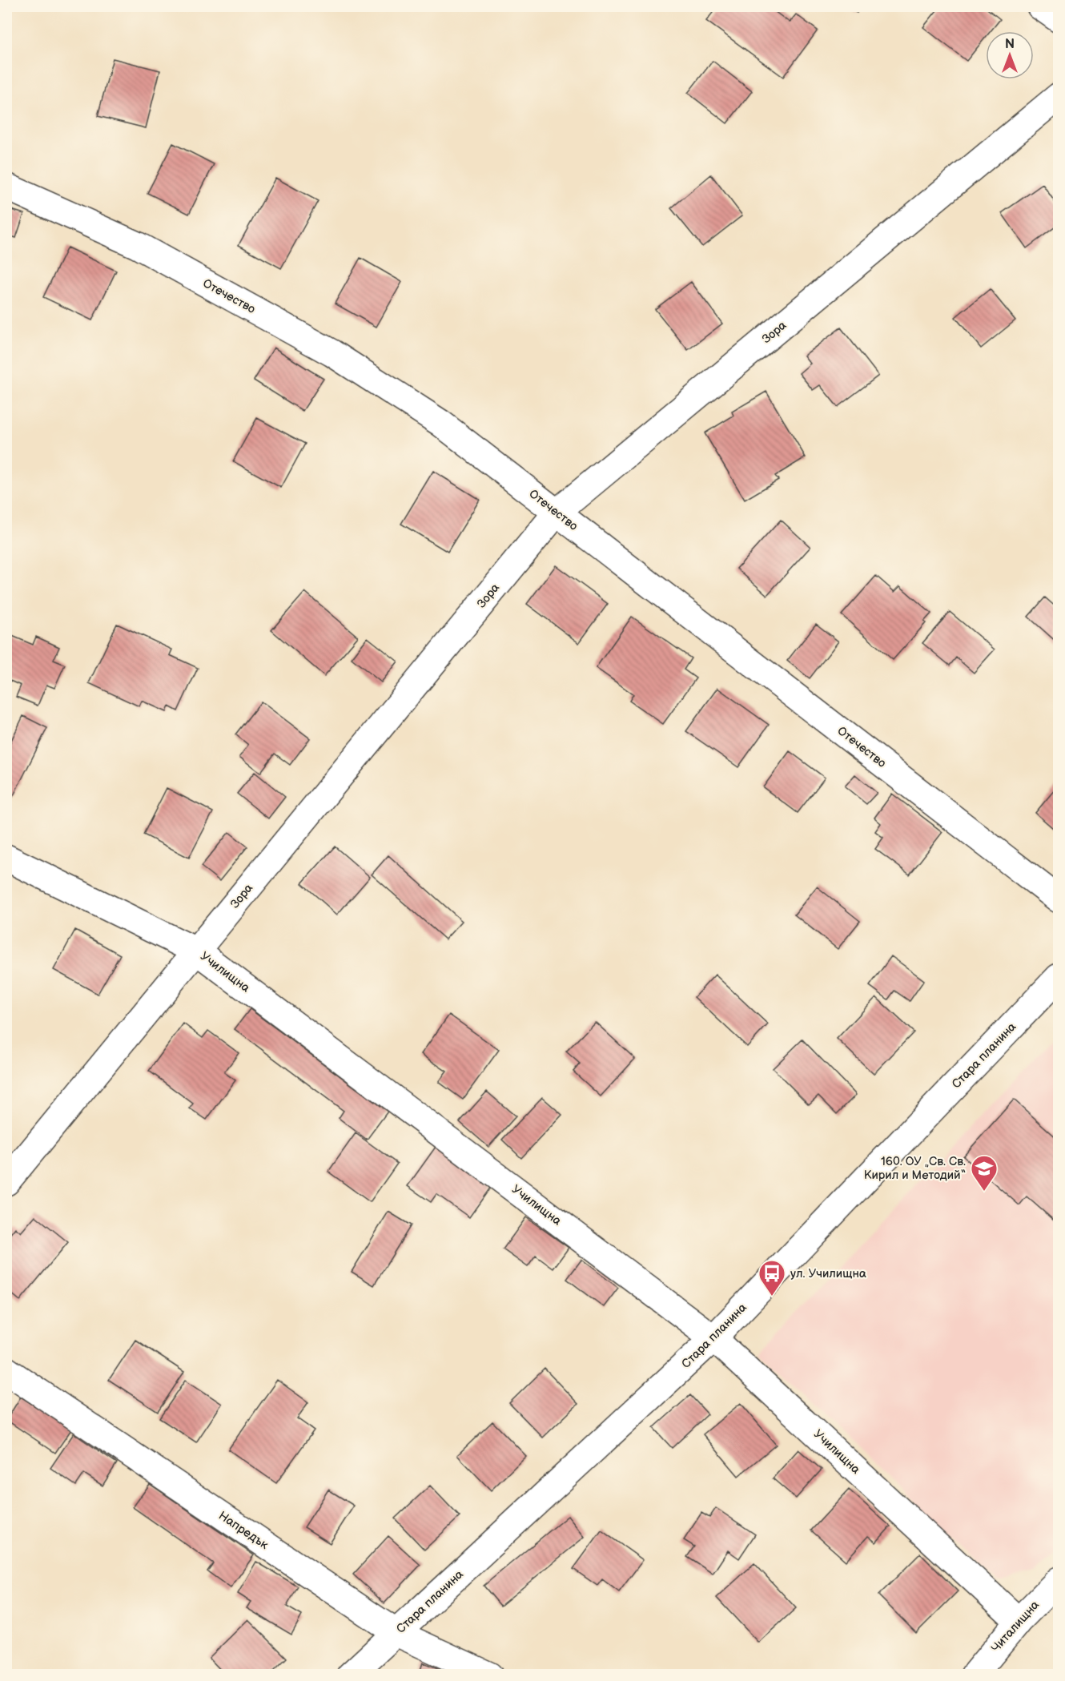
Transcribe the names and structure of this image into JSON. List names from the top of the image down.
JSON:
{
  "streets": {
    "street": [
      "Отечество",
      "Зора",
      "Училищна",
      "Стара планина",
      "Напредък",
      "Читалищна"
    ]
  },
  "crossings": [
    ["Отечество", "Зора"],
    ["Зора", "Училищна"],
    ["Училищна", "Стара планина"],
    ["Училищна", "Читалищна"],
    ["Стара планина", "Напредък"]
  ],
  "places": {
    "school or university": ["160. ОУ „Св. Св. Кирил и Методий“"],
    "bus stop": ["ул. Училищна"]
  },
  "north": "top"
}
